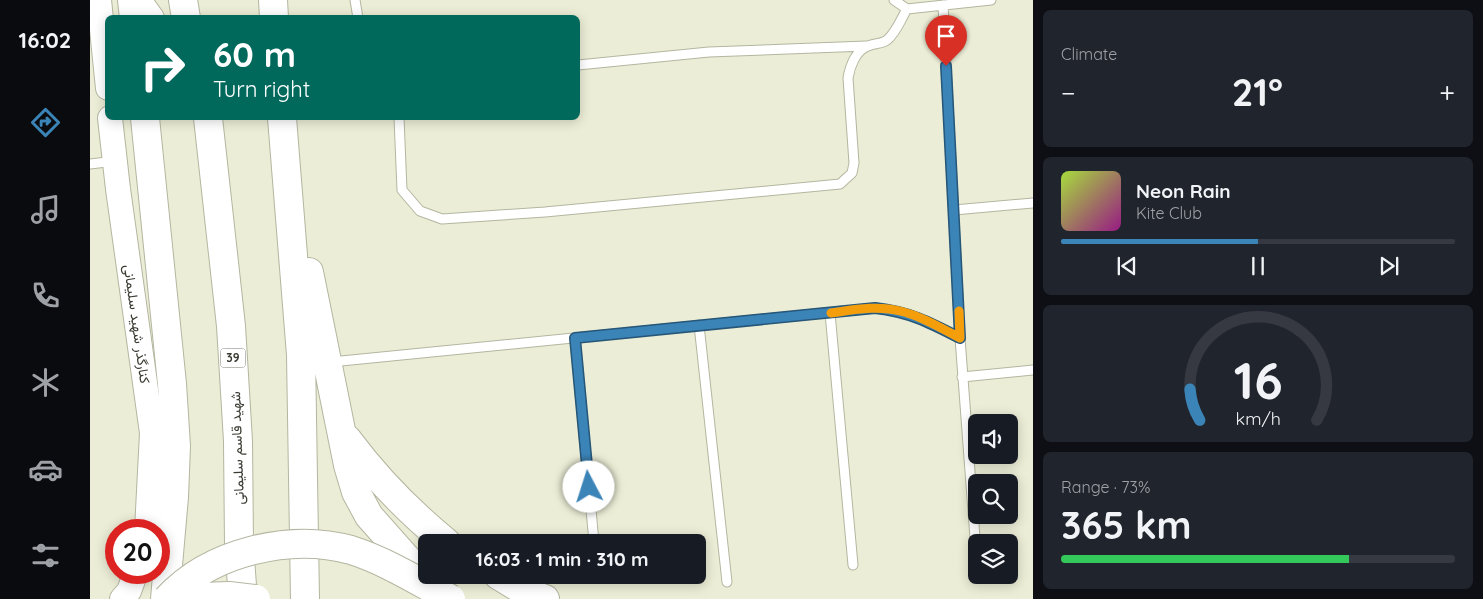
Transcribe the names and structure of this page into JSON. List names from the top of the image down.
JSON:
{
  "streets": {
    "highway": ["39", "شهید قاسم سلیمانی"],
    "street": ["کنارگذر شهید سلیمانی"]
  },
  "page": {
    "tabs": "16:02",
    "tile": [
      "Climate",
      ["Range · 73%", "365 km"]
    ],
    "turn": ["60 m", "Turn right"],
    "heat": ["−", "21°", "+"],
    "song": ["Neon Rain", "Kite Club"],
    "limit": "20",
    "trip": "16:03 · 1 min · 310 m",
    "gauge": ["16", "km/h"]
  }
}
